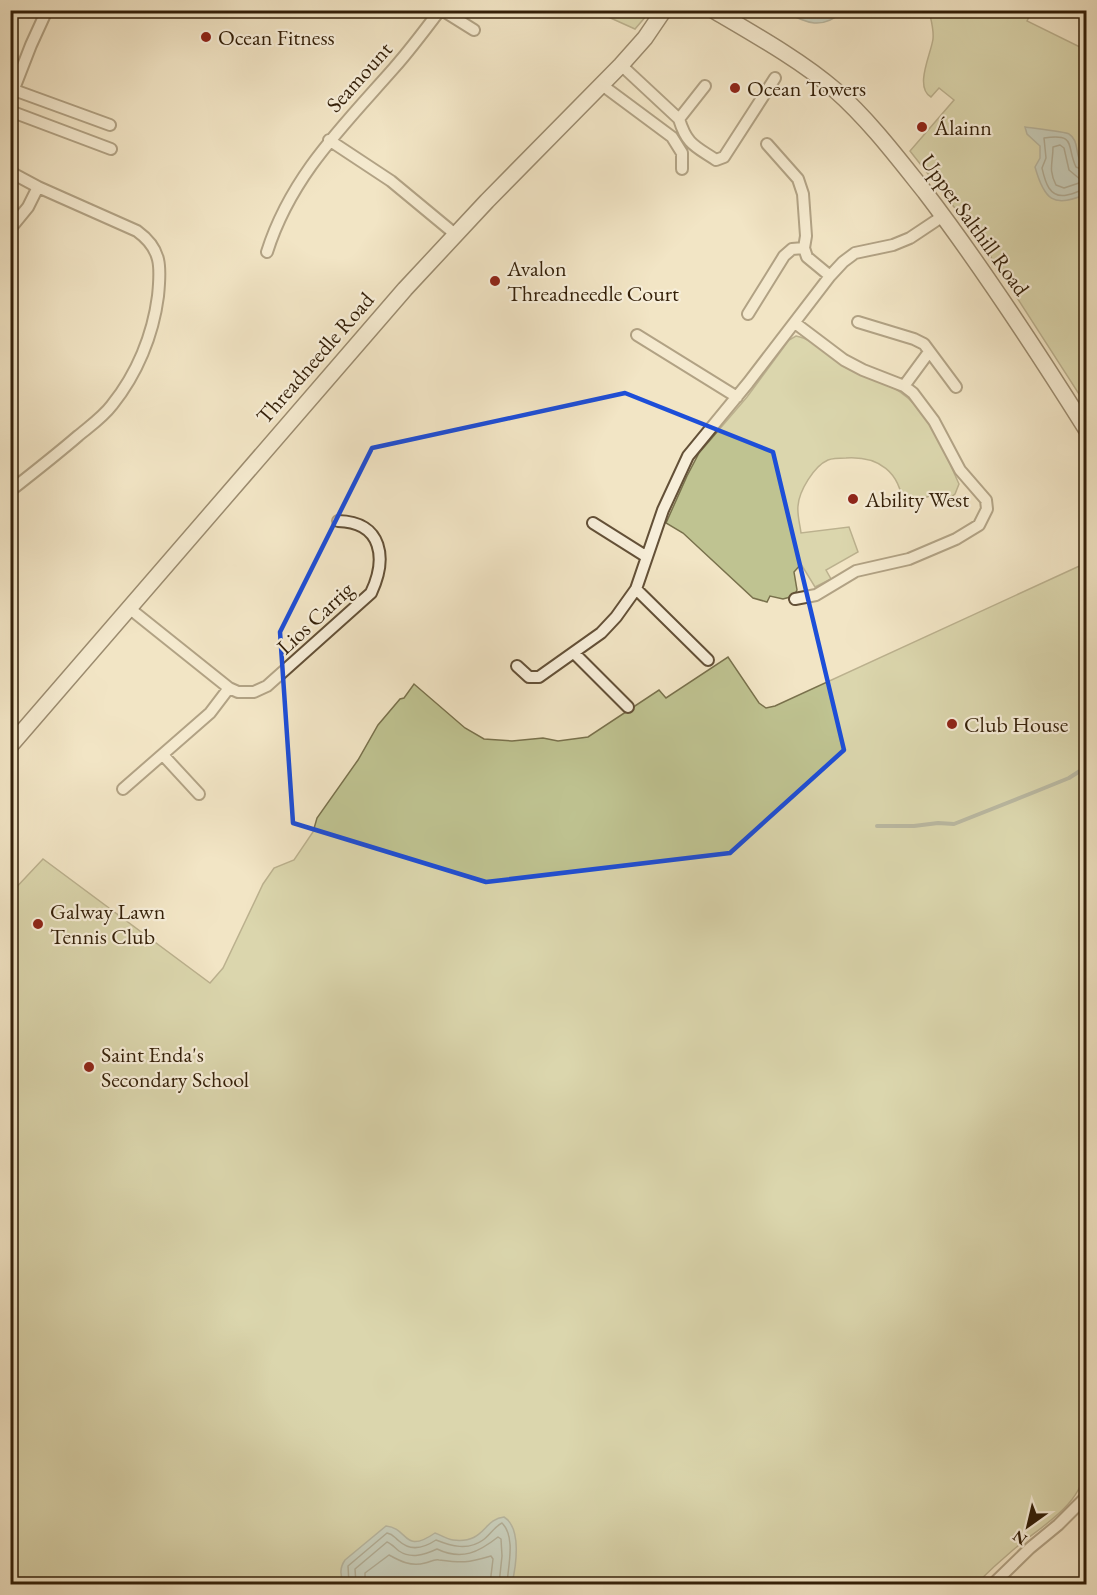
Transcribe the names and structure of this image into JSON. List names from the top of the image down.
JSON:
{
  "streets": {
    "main road": ["Upper Salthill Road", "Threadneedle Road"],
    "street": ["Seamount", "Lios Carrig"]
  },
  "crossings": [
    ["Seamount", "Threadneedle Road"]
  ],
  "places": [
    "Ocean Fitness",
    "Ocean Towers",
    "Álainn",
    "Avalon Threadneedle Court",
    "Ability West",
    "Club House",
    "Galway Lawn Tennis Club",
    "Saint Enda's Secondary School"
  ],
  "north": "bottom left"
}
